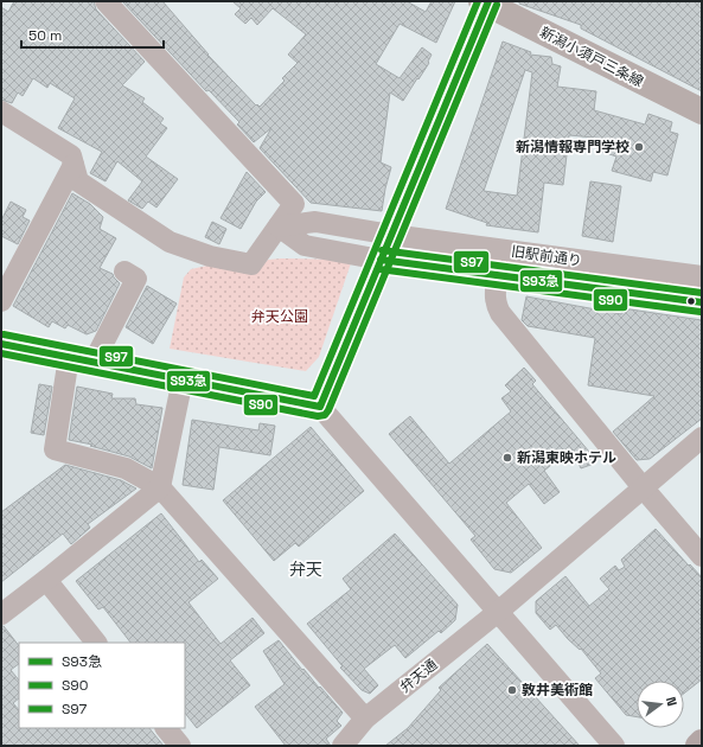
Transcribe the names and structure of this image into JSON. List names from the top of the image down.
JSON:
{
  "streets": {
    "main road": ["新潟小須戸三条線"],
    "street": ["旧駅前通り", "弁天通"]
  },
  "districts": ["弁天"],
  "parks": ["弁天公園"],
  "places": ["新潟情報専門学校", "新潟東映ホテル", "敦井美術館"],
  "lines": ["transit line S93急", "transit line S97", "transit line S90"],
  "legend": ["S93急", "S90", "S97"],
  "scale_bar": "50 m",
  "north": "right"
}
